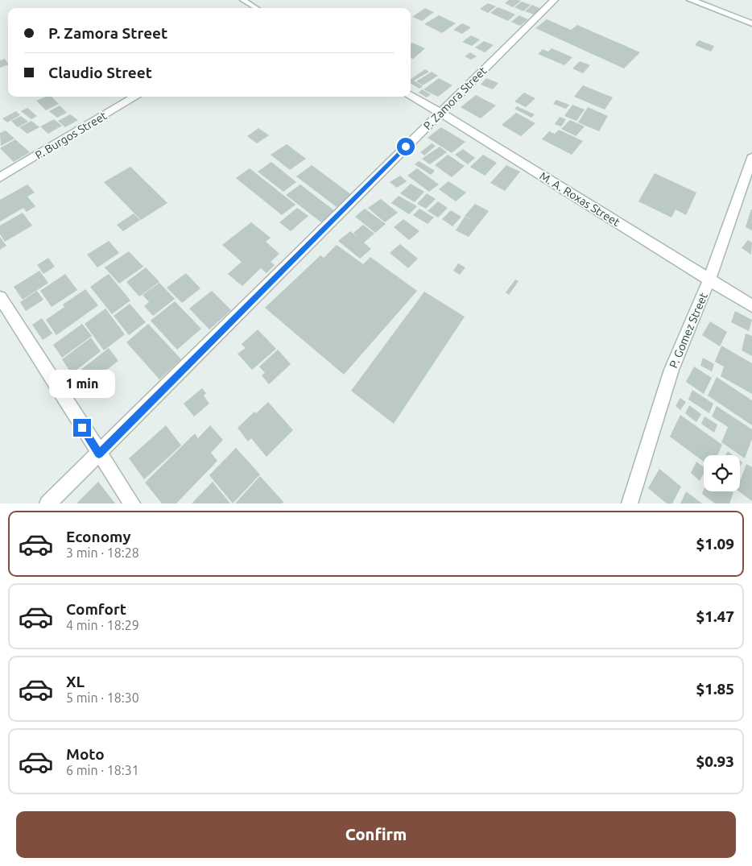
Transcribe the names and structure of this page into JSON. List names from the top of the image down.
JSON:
{
  "streets": {
    "street": [
      "P. Zamora Street",
      "P. Burgos Street",
      "M. A. Roxas Street",
      "P. Gomez Street"
    ]
  },
  "crossings": [
    ["P. Zamora Street", "M. A. Roxas Street"],
    ["M. A. Roxas Street", "P. Gomez Street"]
  ],
  "page": {
    "banner": ["P. Zamora Street", "Claudio Street"],
    "bubble": "1 min",
    "list": [
      {
        "name": "Economy",
        "note": "3 min · 18:28",
        "value": "$1.09"
      },
      {
        "name": "Comfort",
        "note": "4 min · 18:29",
        "value": "$1.47"
      },
      {
        "name": "XL",
        "note": "5 min · 18:30",
        "value": "$1.85"
      },
      {
        "name": "Moto",
        "note": "6 min · 18:31",
        "value": "$0.93"
      }
    ],
    "buttons": "Confirm"
  }
}
